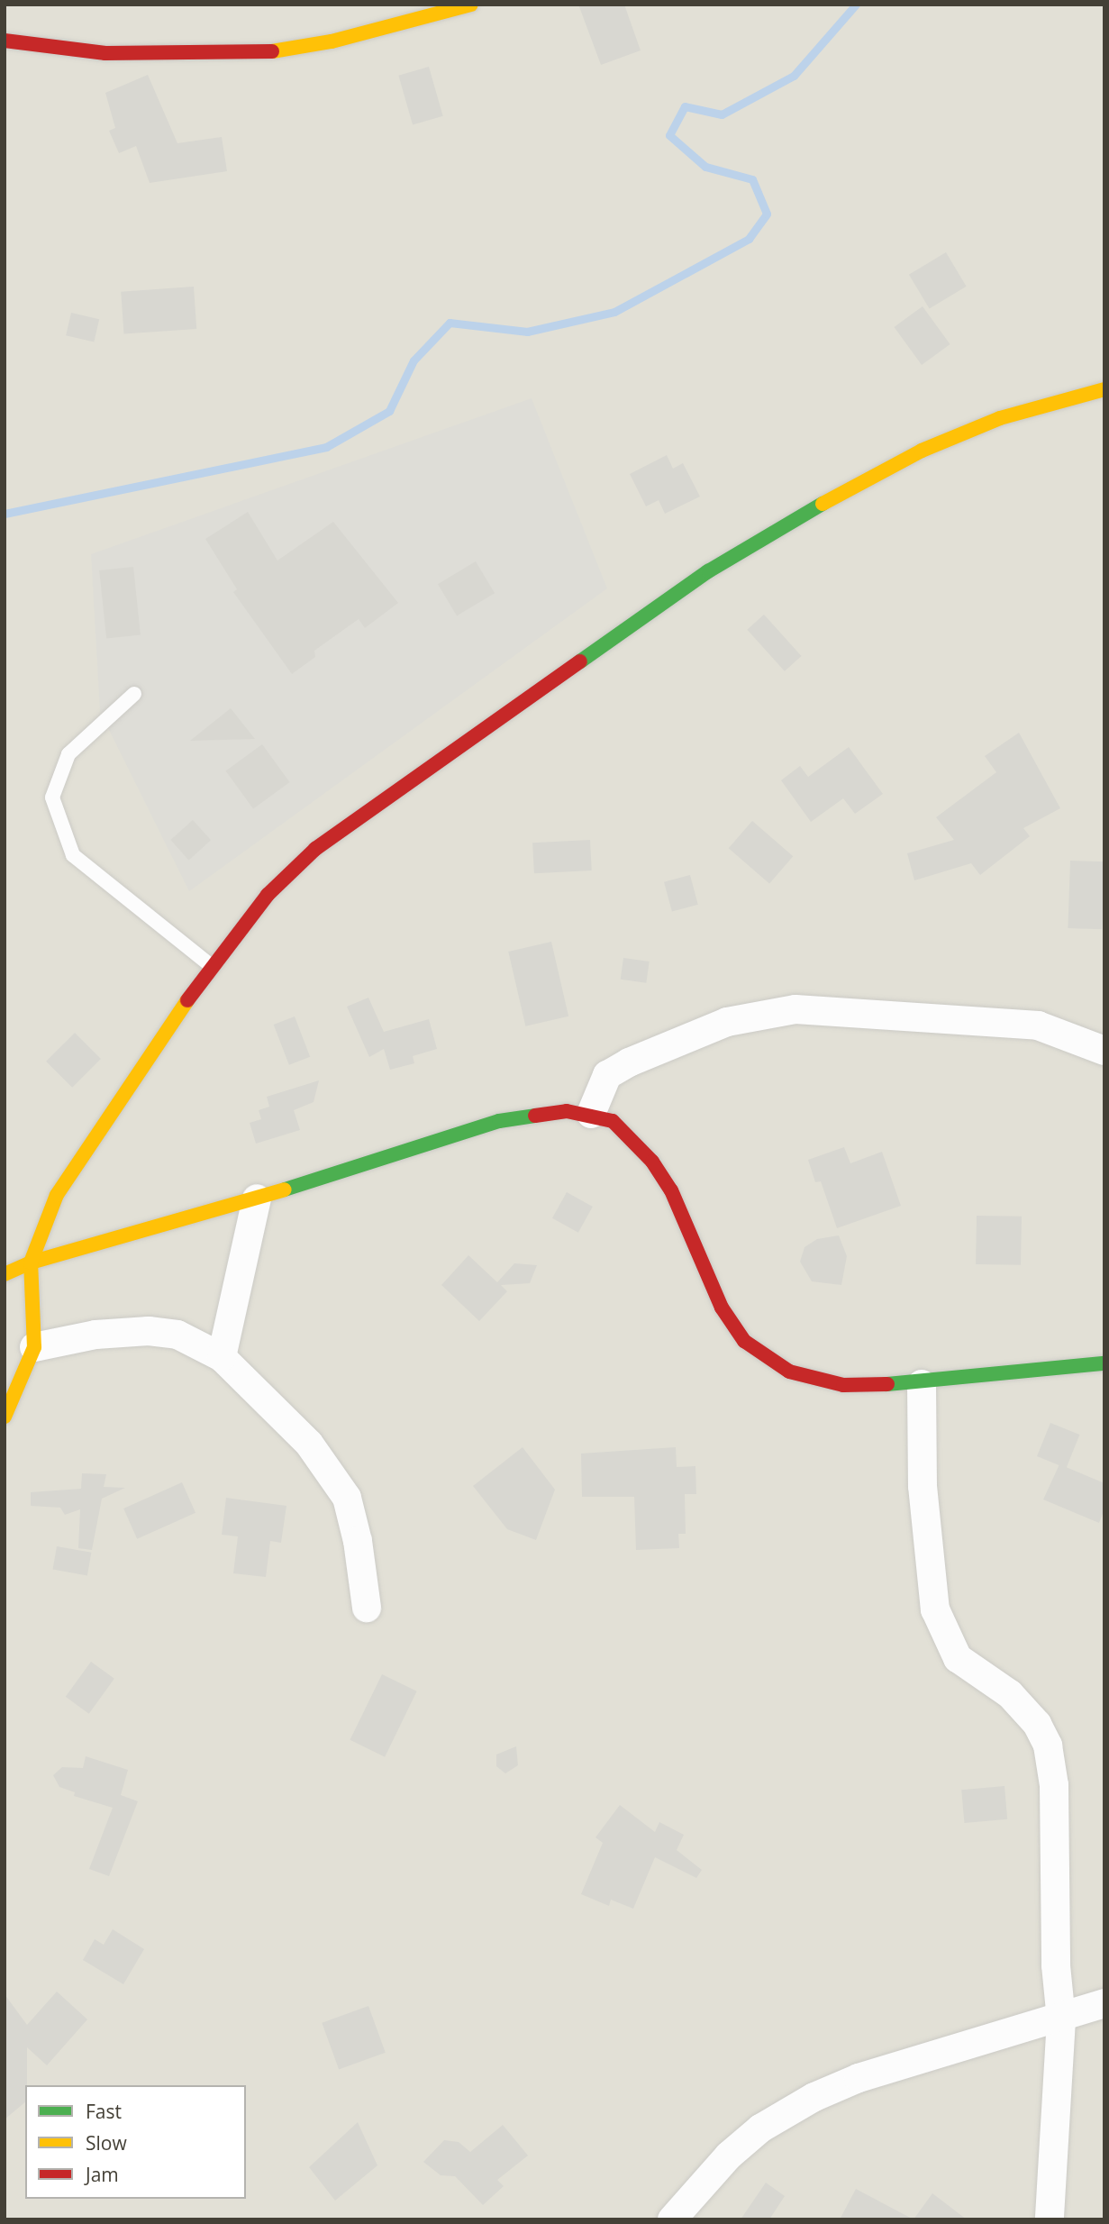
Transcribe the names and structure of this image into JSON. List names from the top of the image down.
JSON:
{
  "legend": ["Fast", "Slow", "Jam"]
}
